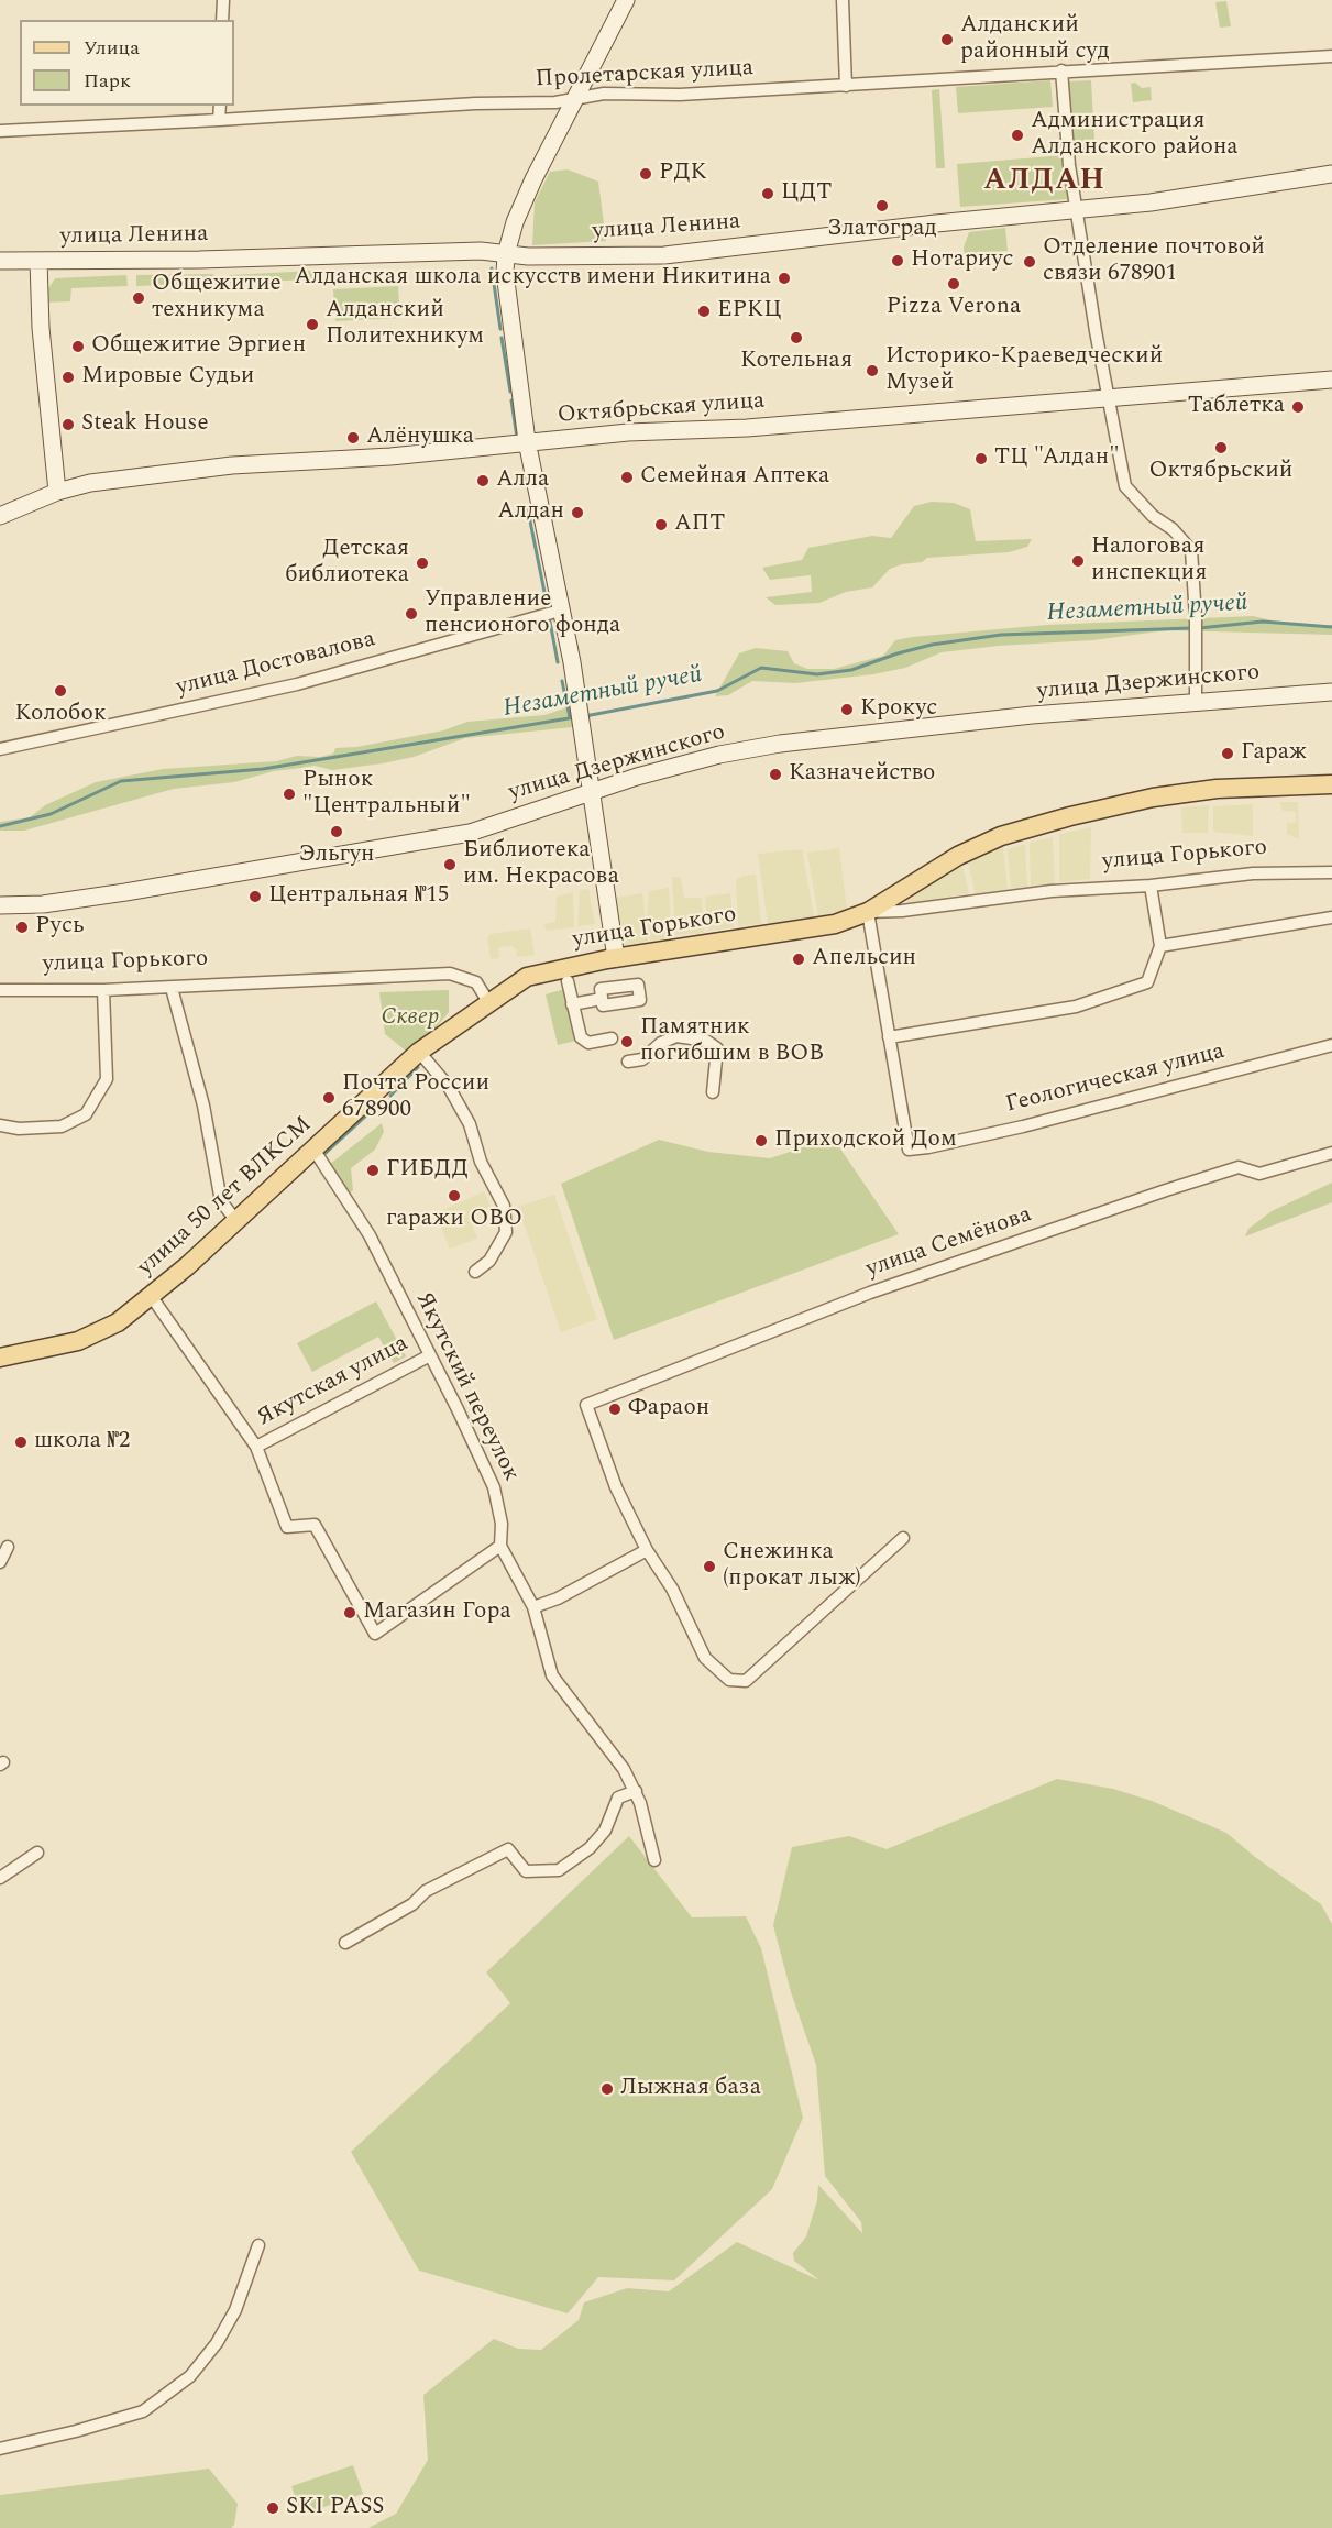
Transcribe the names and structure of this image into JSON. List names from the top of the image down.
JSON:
{
  "streets": {
    "main road": [
      "улица Ленина",
      "Октябрьская улица",
      "улица Дзержинского",
      "улица Горького",
      "улица 50 лет ВЛКСМ"
    ],
    "street": [
      "Пролетарская улица",
      "улица Достовалова",
      "Геологическая улица",
      "улица Семёнова",
      "Якутская улица",
      "Якутский переулок"
    ]
  },
  "crossings": [
    ["улица Горького", "улица 50 лет ВЛКСМ"],
    ["улица 50 лет ВЛКСМ", "Якутский переулок"],
    ["Якутская улица", "Якутский переулок"]
  ],
  "districts": ["АЛДАН"],
  "water": ["Незаметный ручей"],
  "parks": ["Сквер"],
  "places": [
    "Алданский районный суд",
    "Администрация Алданского района",
    "РДК",
    "ЦДТ",
    "Златоград",
    "Нотариус",
    "Отделение почтовой связи 678901",
    "Алданская школа искусств имени Никитина",
    "Pizza Verona",
    "Общежитие техникума",
    "ЕРКЦ",
    "Алданский Политехникум",
    "Котельная",
    "Общежитие Эргиен",
    "Историко-Краеведческий Музей",
    "Мировые Судьи",
    "Таблетка",
    "Steak House",
    "Алёнушка",
    "Октябрьский",
    "ТЦ \"Алдан\"",
    "Семейная Аптека",
    "Алла",
    "Алдан",
    "АПТ",
    "Налоговая инспекция",
    "Детская библиотека",
    "Управление пенсионого фонда",
    "Колобок",
    "Крокус",
    "Гараж",
    "Казначейство",
    "Рынок \"Центральный\"",
    "Эльгун",
    "Библиотека им. Некрасова",
    "Центральная №15",
    "Русь",
    "Апельсин",
    "Памятник погибшим в ВОВ",
    "Почта России 678900",
    "Приходской Дом",
    "ГИБДД",
    "гаражи ОВО",
    "Фараон",
    "школа №2",
    "Снежинка (прокат лыж)",
    "Магазин Гора",
    "Лыжная база",
    "SKI PASS"
  ],
  "legend": ["Улица", "Парк"]
}
